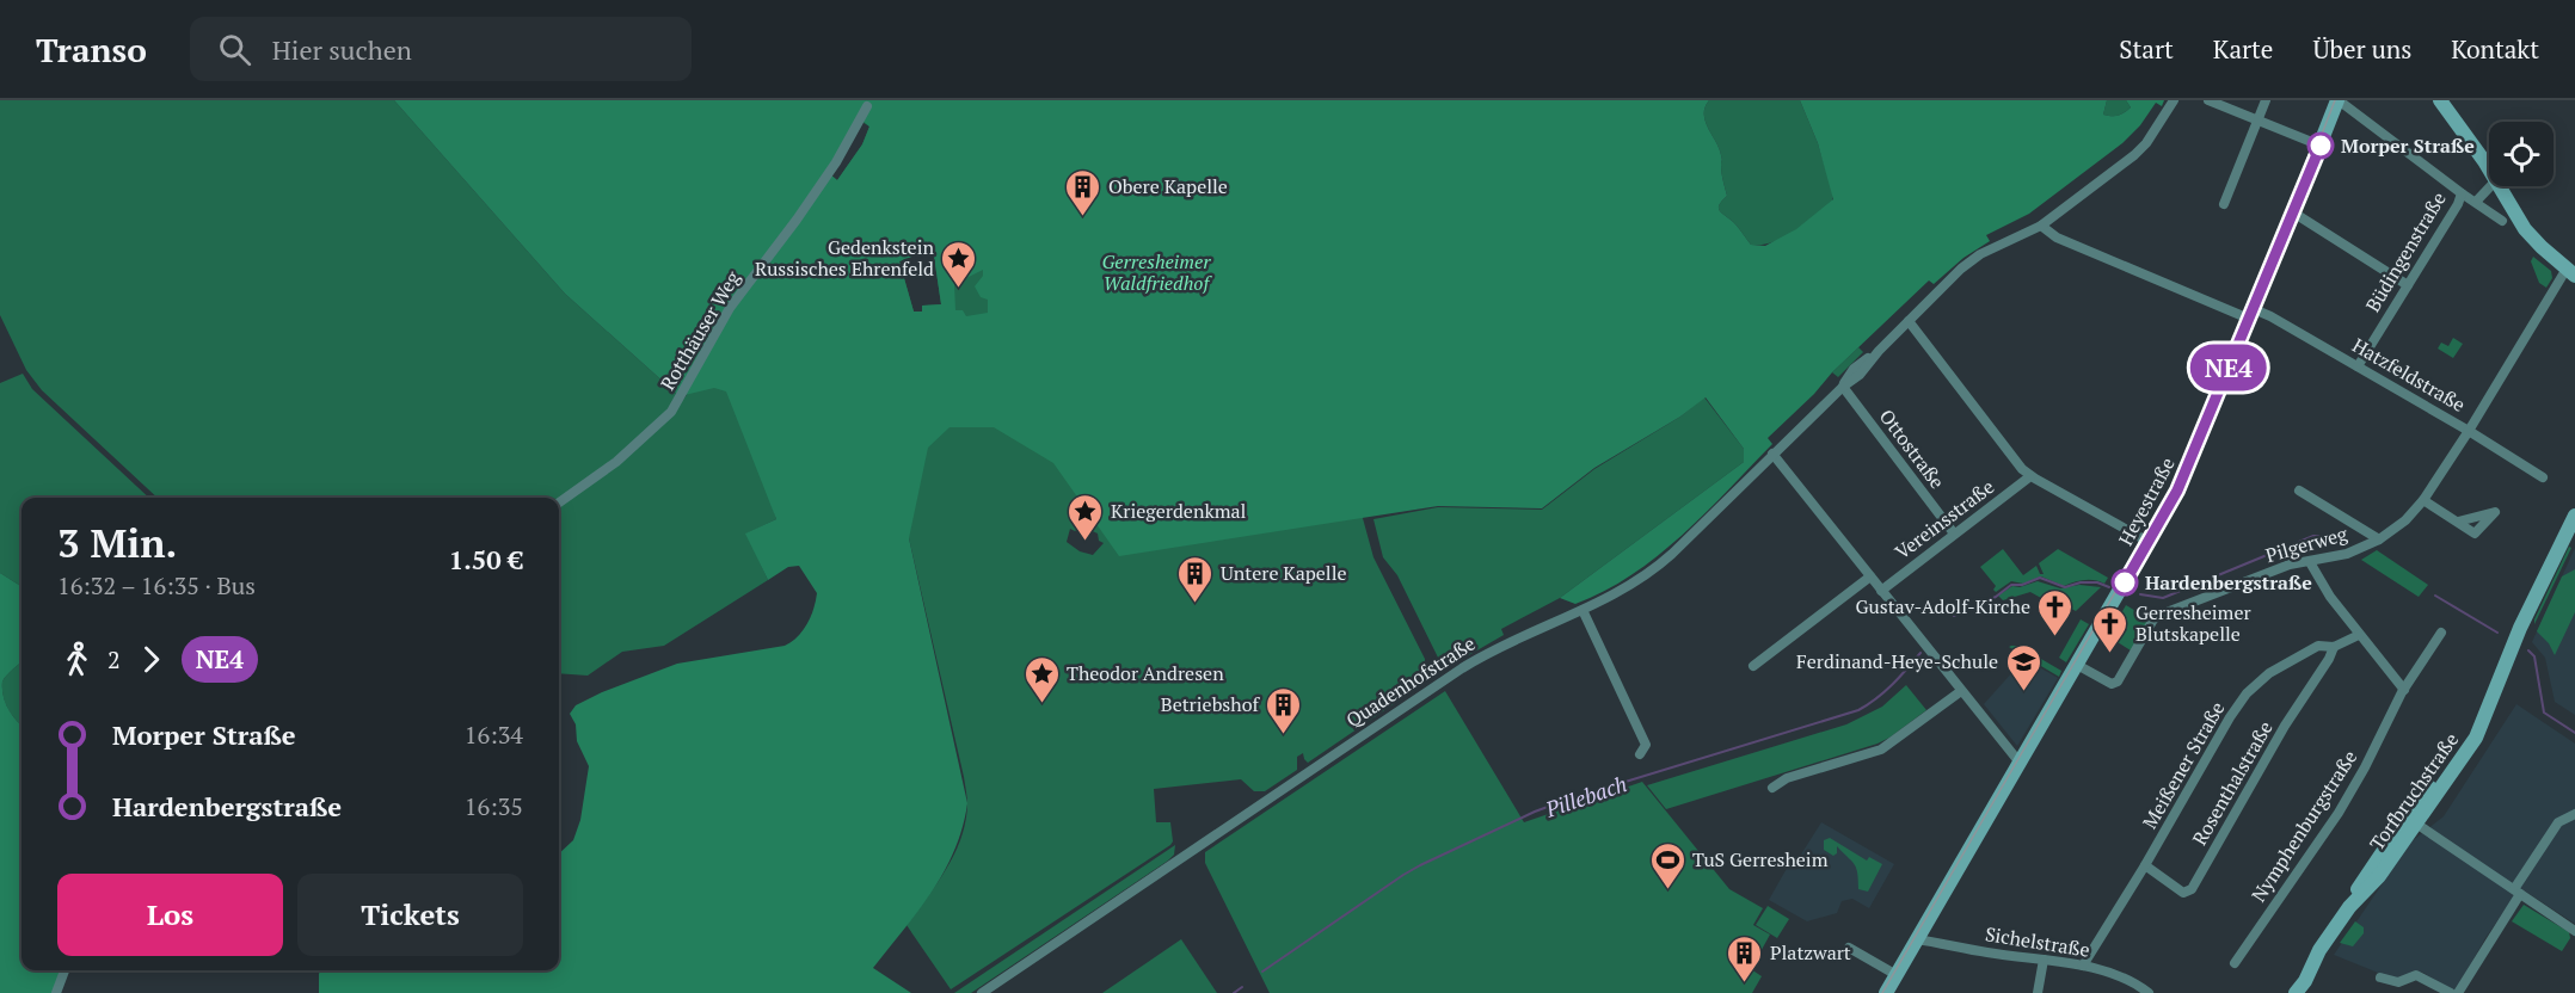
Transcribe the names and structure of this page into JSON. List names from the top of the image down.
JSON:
{
  "streets": {
    "main road": ["Heyestraße", "Torfbruchstraße"],
    "street": [
      "Büdingenstraße",
      "Rotthäuser Weg",
      "Hatzfeldstraße",
      "Ottostraße",
      "Vereinsstraße",
      "Pilgerweg",
      "Quadenhofstraße",
      "Meißener Straße",
      "Rosenthalstraße",
      "Nymphenburgstraße",
      "Sichelstraße"
    ]
  },
  "crossings": [
    ["Büdingenstraße", "Hatzfeldstraße"],
    ["Hatzfeldstraße", "Heyestraße"],
    ["Hatzfeldstraße", "Pilgerweg"],
    ["Hatzfeldstraße", "Quadenhofstraße"],
    ["Ottostraße", "Vereinsstraße"],
    ["Ottostraße", "Quadenhofstraße"],
    ["Heyestraße", "Pilgerweg"],
    ["Heyestraße", "Sichelstraße"],
    ["Meißener Straße", "Rosenthalstraße"],
    ["Meißener Straße", "Sichelstraße"]
  ],
  "water": ["Pillebach"],
  "parks": ["Gerresheimer Waldfriedhof"],
  "places": {
    "other": ["Morper Straße", "Hardenbergstraße"],
    "building": [
      "Obere Kapelle",
      "Untere Kapelle",
      "Betriebshof",
      "Platzwart"
    ],
    "place": ["Gedenkstein Russisches Ehrenfeld", "Kriegerdenkmal", "Theodor Andresen"],
    "church": ["Gustav-Adolf-Kirche", "Gerresheimer Blutskapelle"],
    "school or university": ["Ferdinand-Heye-Schule"],
    "sports": ["TuS Gerresheim"]
  },
  "lines": ["bus line NE4"],
  "page": {
    "header": "Transo",
    "search": "Hier suchen",
    "nav": [
      "Start",
      "Karte",
      "Über uns",
      "Kontakt"
    ],
    "on_map": "NE4",
    "heading": ["3 Min.", "16:32 – 16:35 · Bus", "1.50 €"],
    "legs": ["2", "NE4"],
    "list": [
      {
        "name": "Morper Straße",
        "value": "16:34"
      },
      {
        "name": "Hardenbergstraße",
        "value": "16:35"
      }
    ],
    "buttons": ["Los", "Tickets"]
  }
}
